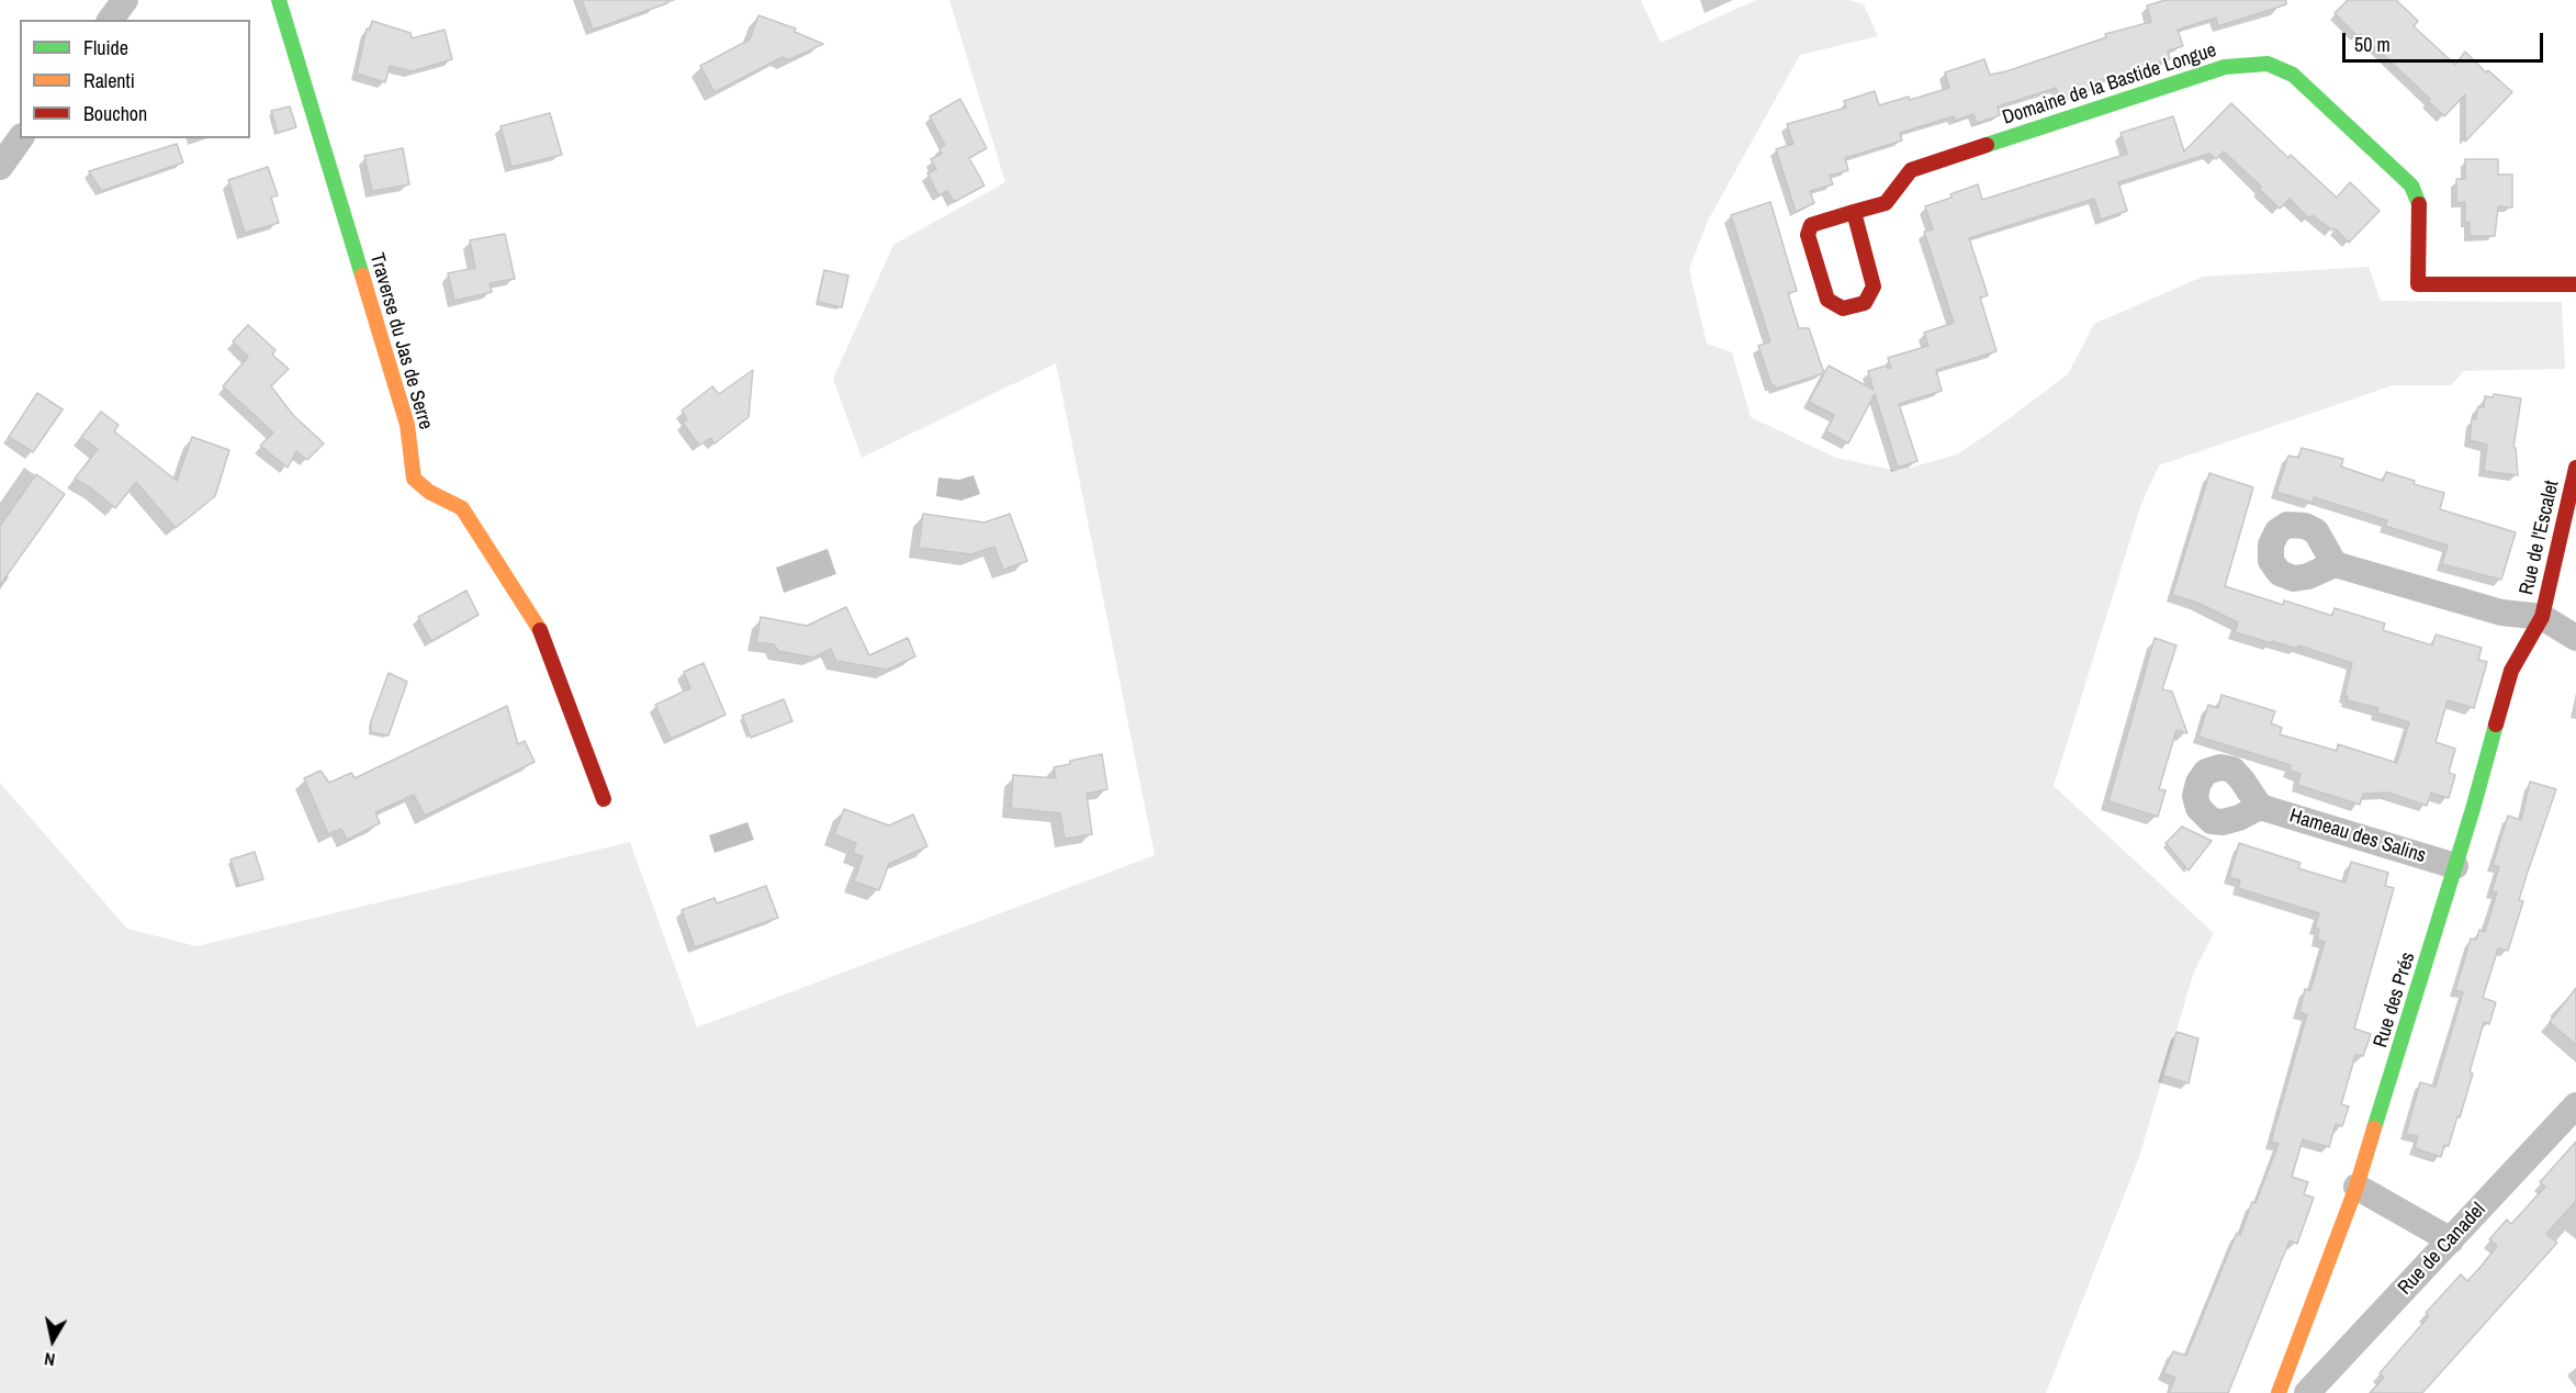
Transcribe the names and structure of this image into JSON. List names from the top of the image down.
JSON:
{
  "streets": {
    "street": [
      "Domaine de la Bastide Longue",
      "Traverse du Jas de Serre",
      "Rue de l'Escalet",
      "Hameau des Salins",
      "Rue des Prés",
      "Rue de Canadel"
    ]
  },
  "crossings": [
    ["Rue de l'Escalet", "Rue des Prés"],
    ["Hameau des Salins", "Rue des Prés"]
  ],
  "legend": ["Fluide", "Ralenti", "Bouchon"],
  "scale_bar": "50 m",
  "north": "bottom"
}
